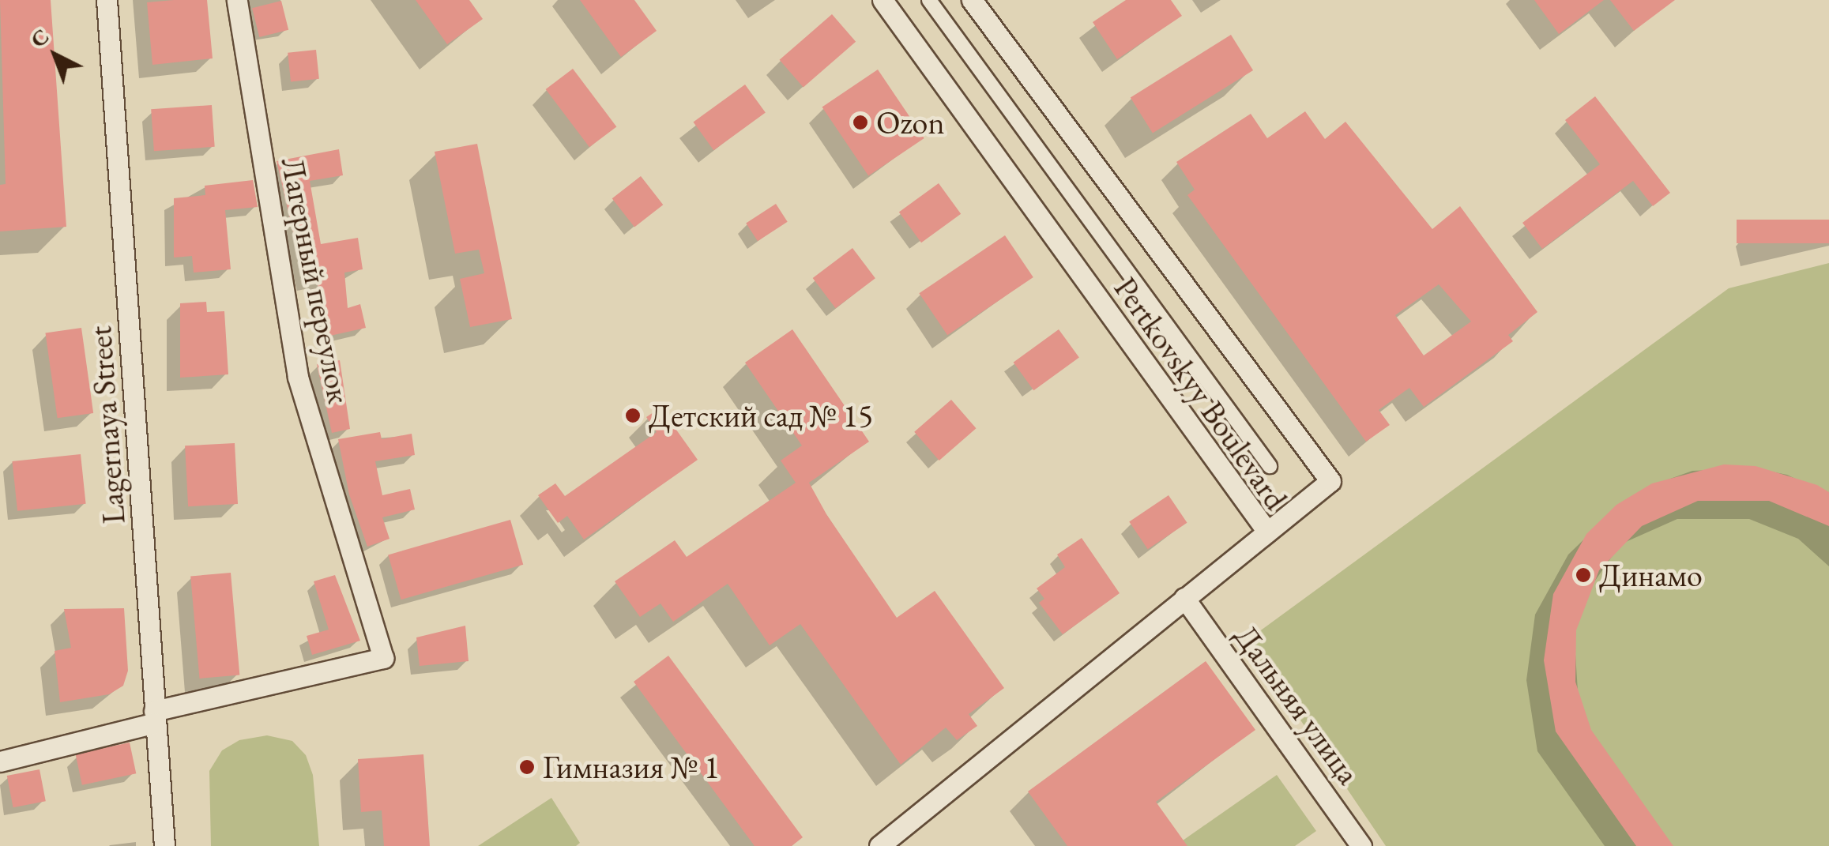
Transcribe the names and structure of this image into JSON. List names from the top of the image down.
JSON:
{
  "streets": {
    "street": [
      "Лагерный переулок",
      "Pertkovskyy Boulevard",
      "Lagernaya Street",
      "Дальняя улица"
    ]
  },
  "crossings": [
    ["Лагерный переулок", "Lagernaya Street"],
    ["Pertkovskyy Boulevard", "Дальняя улица"]
  ],
  "places": [
    "Ozon",
    "Детский сад № 15",
    "Динамо",
    "Гимназия № 1"
  ],
  "north": "top left"
}
